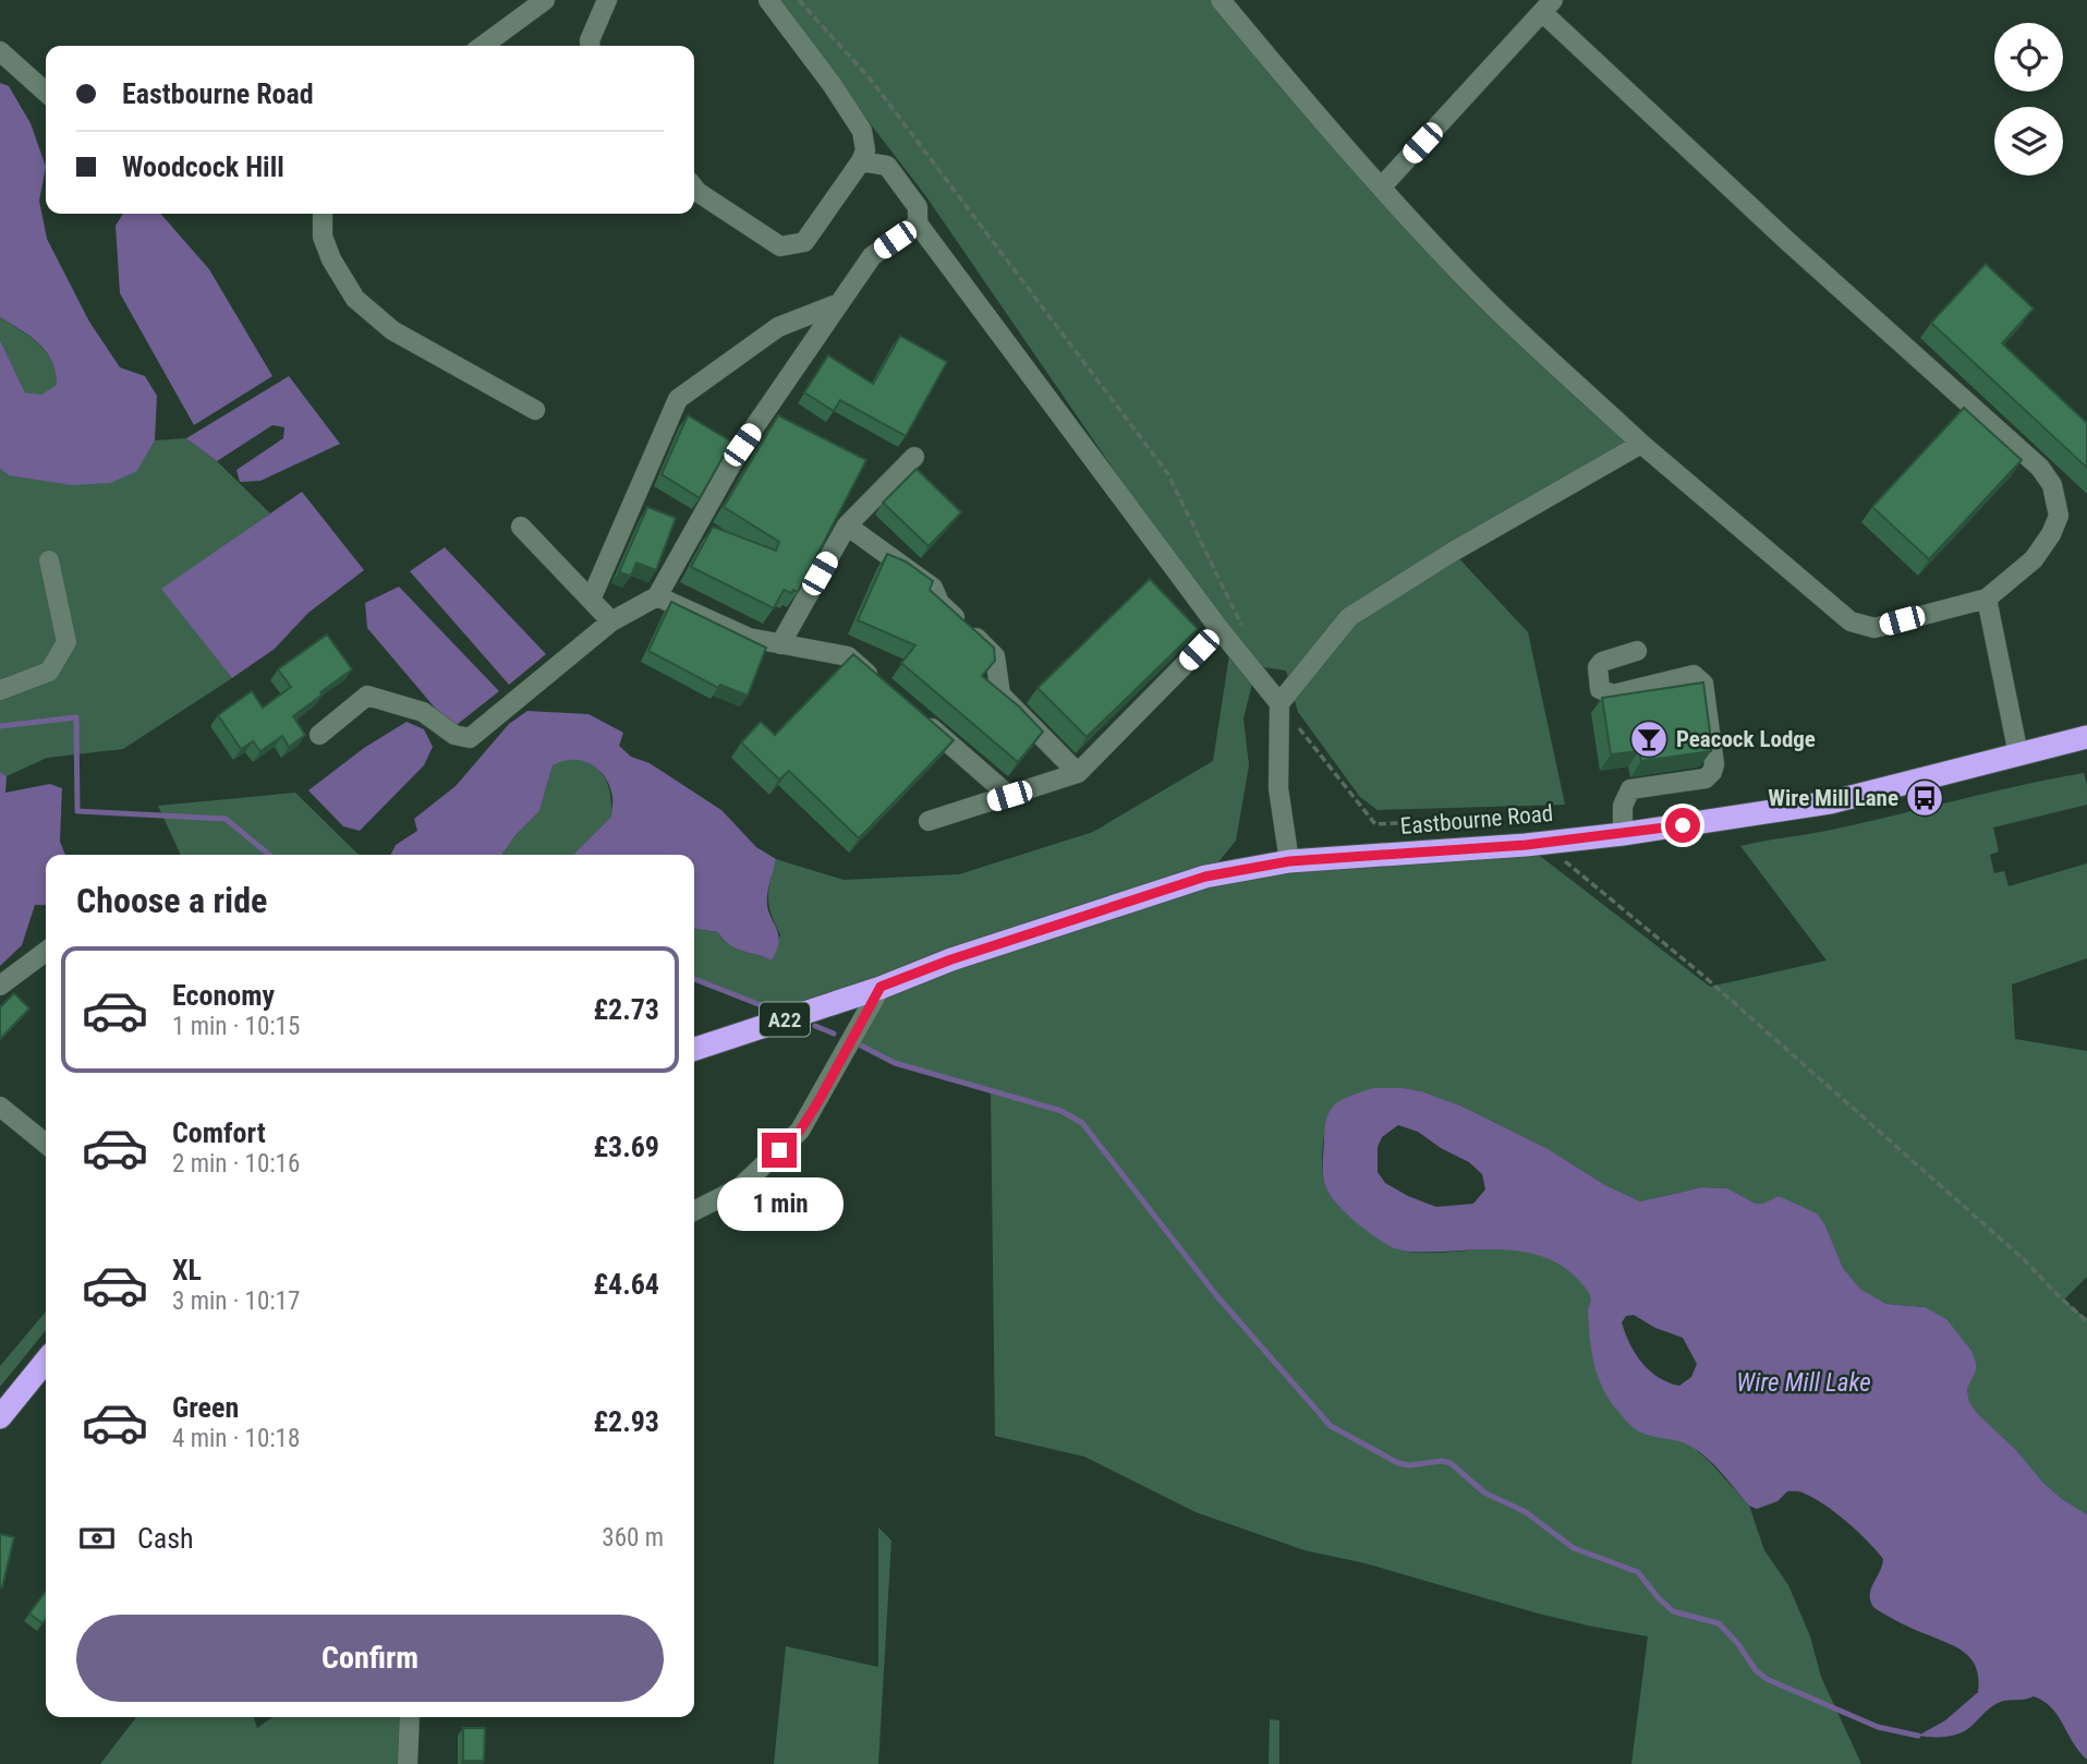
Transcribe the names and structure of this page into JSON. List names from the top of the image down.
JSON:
{
  "streets": {
    "highway": ["Eastbourne Road", "A22"]
  },
  "crossings": [
    ["Eastbourne Road", "A22"]
  ],
  "water": ["Wire Mill Lake"],
  "places": {
    "bar": ["Peacock Lodge"],
    "bus stop": ["Wire Mill Lane"]
  },
  "page": {
    "banner": ["Eastbourne Road", "Woodcock Hill"],
    "heading": "Choose a ride",
    "list": [
      {
        "name": "Economy",
        "note": "1 min · 10:15",
        "value": "£2.73"
      },
      {
        "name": "Comfort",
        "note": "2 min · 10:16",
        "value": "£3.69"
      },
      {
        "name": "XL",
        "note": "3 min · 10:17",
        "value": "£4.64"
      },
      {
        "name": "Green",
        "note": "4 min · 10:18",
        "value": "£2.93"
      }
    ],
    "bubble": "1 min",
    "pay": ["Cash", "360 m"],
    "buttons": "Confirm"
  }
}
